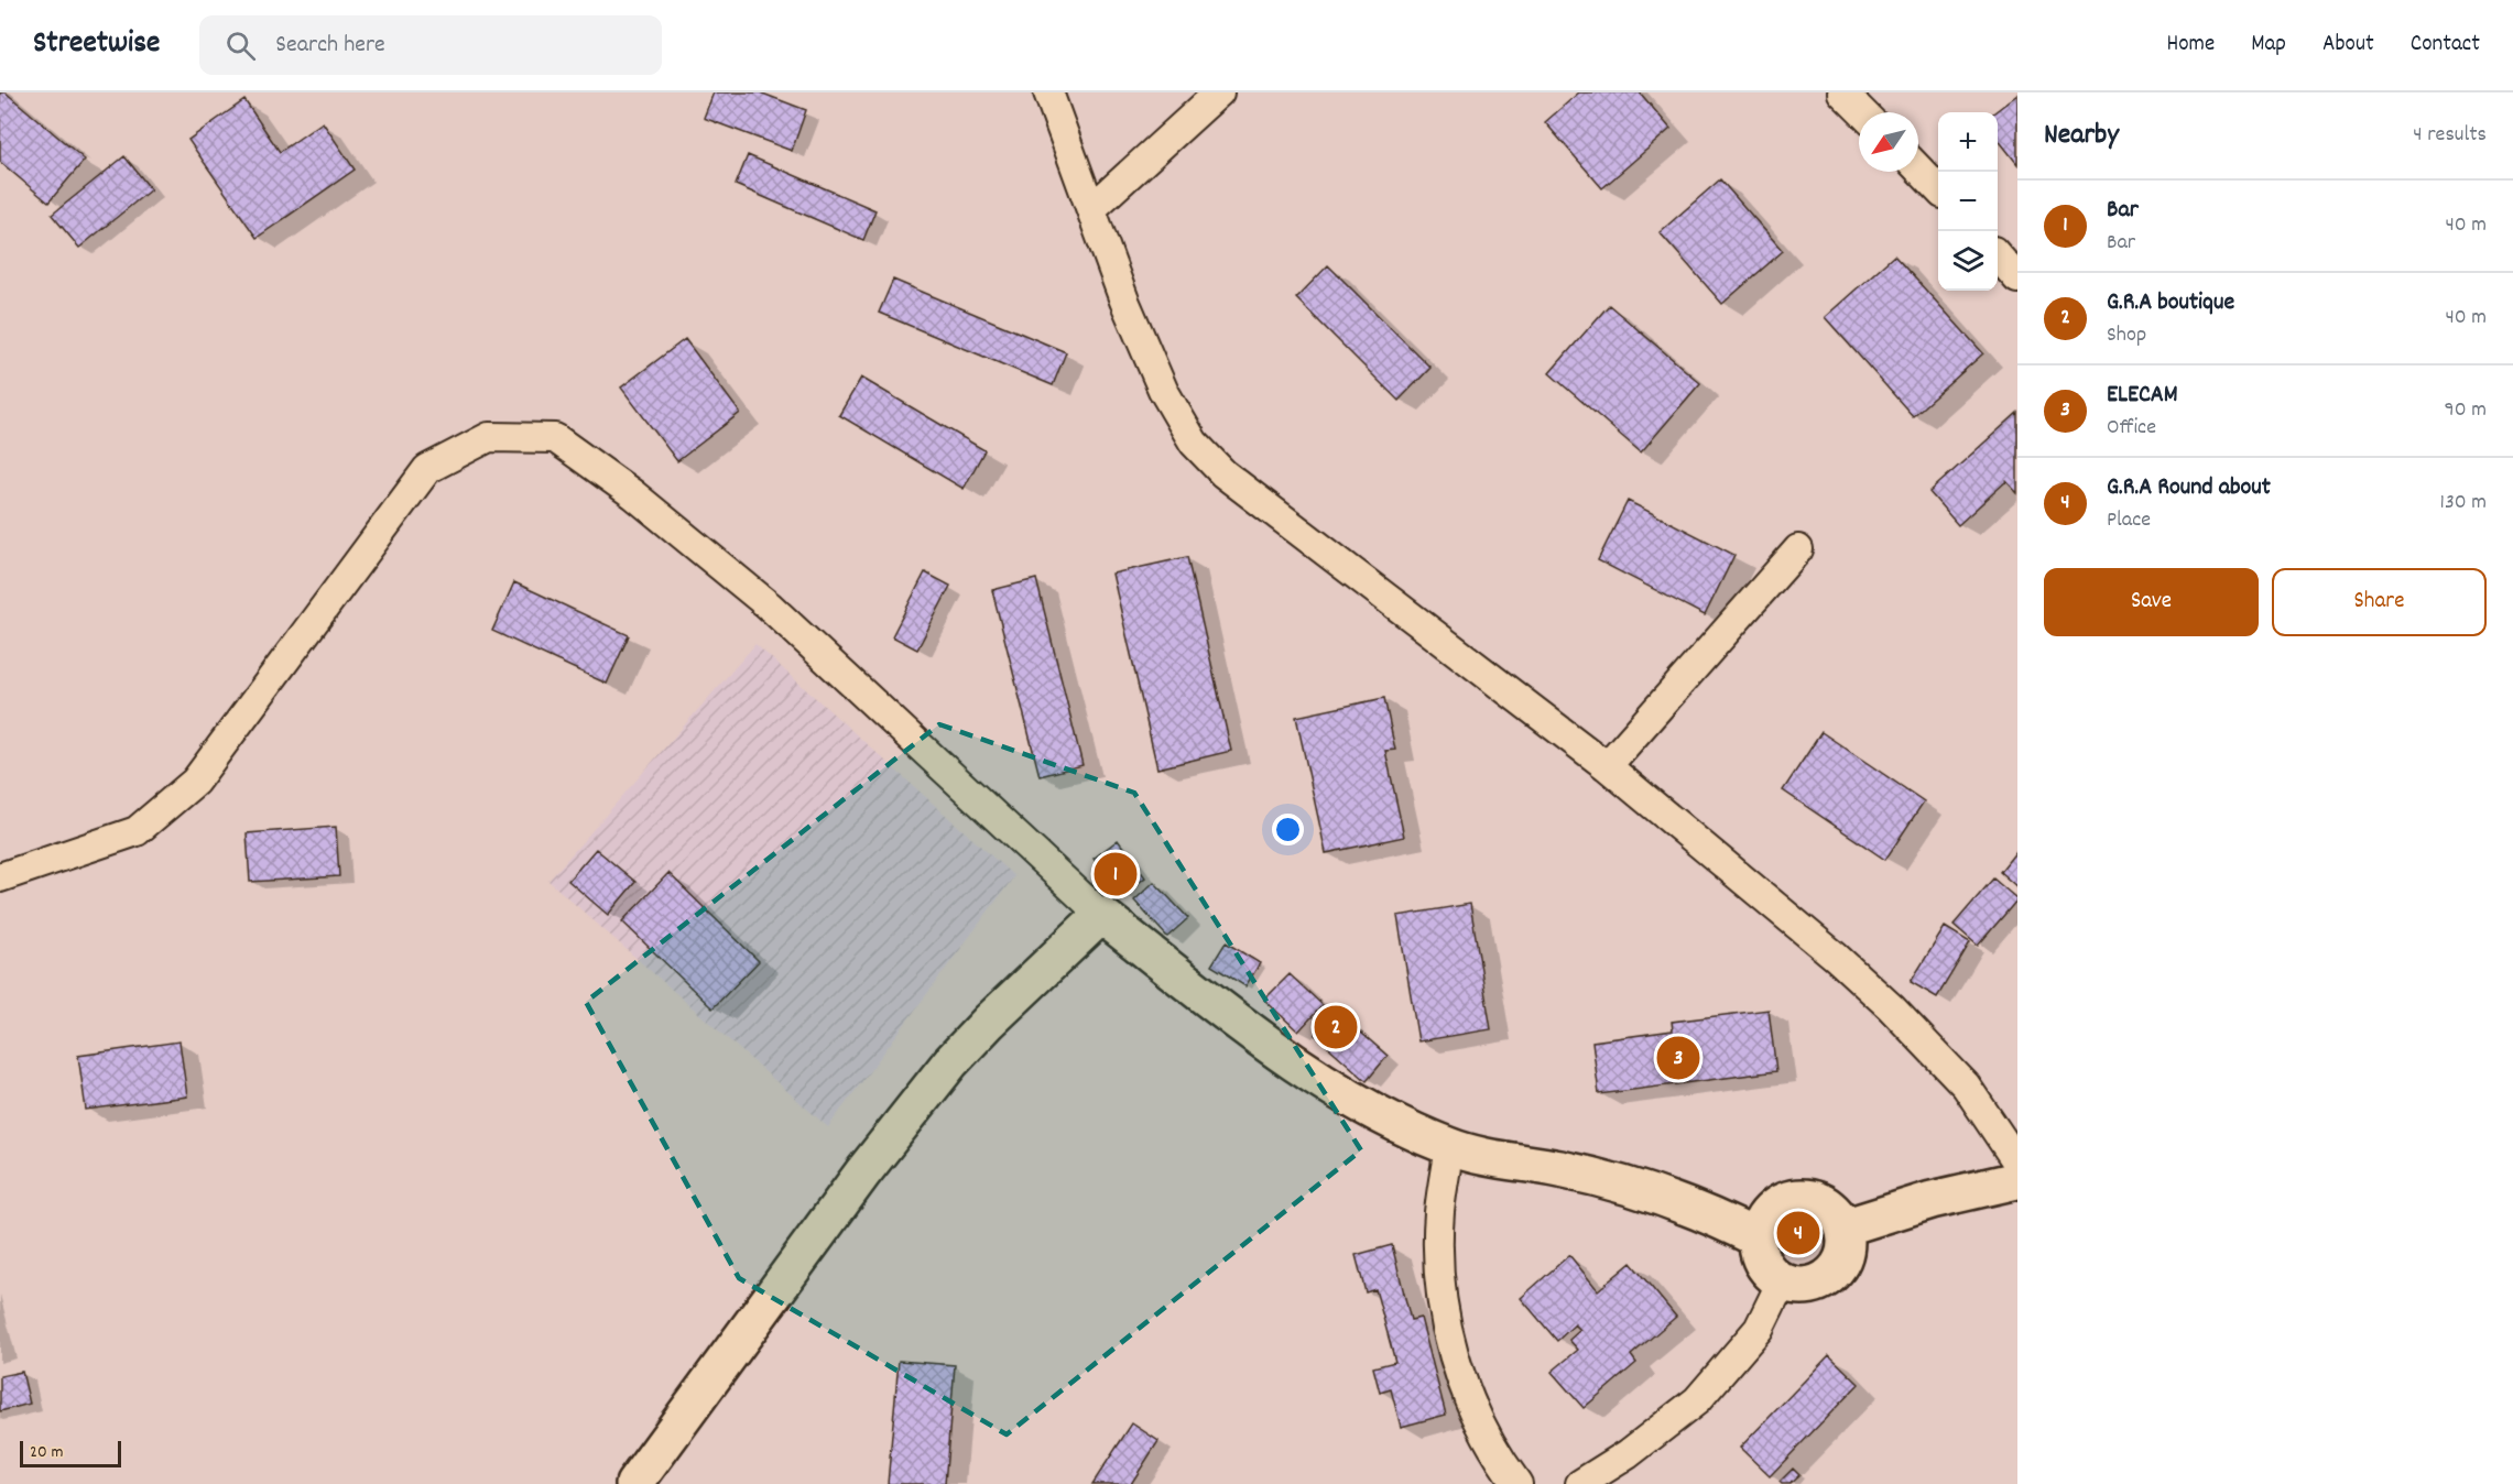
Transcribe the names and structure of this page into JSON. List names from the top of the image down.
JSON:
{
  "scale_bar": "20 m",
  "north": "bottom left",
  "page": {
    "header": "Streetwise",
    "search": "Search here",
    "nav": [
      "Home",
      "Map",
      "About",
      "Contact"
    ],
    "heading": ["Nearby", "4 results"],
    "map_buttons": ["+", "−"],
    "list": [
      {
        "mark": "1",
        "name": "Bar",
        "note": "Bar",
        "value": "40 m"
      },
      {
        "mark": "2",
        "name": "G.R.A boutique",
        "note": "Shop",
        "value": "40 m"
      },
      {
        "mark": "3",
        "name": "ELECAM",
        "note": "Office",
        "value": "90 m"
      },
      {
        "mark": "4",
        "name": "G.R.A Round about",
        "note": "Place",
        "value": "130 m"
      }
    ],
    "buttons": ["Save", "Share"],
    "pins": [
      "1",
      "2",
      "3",
      "4"
    ],
    "scale": "20 m"
  }
}
